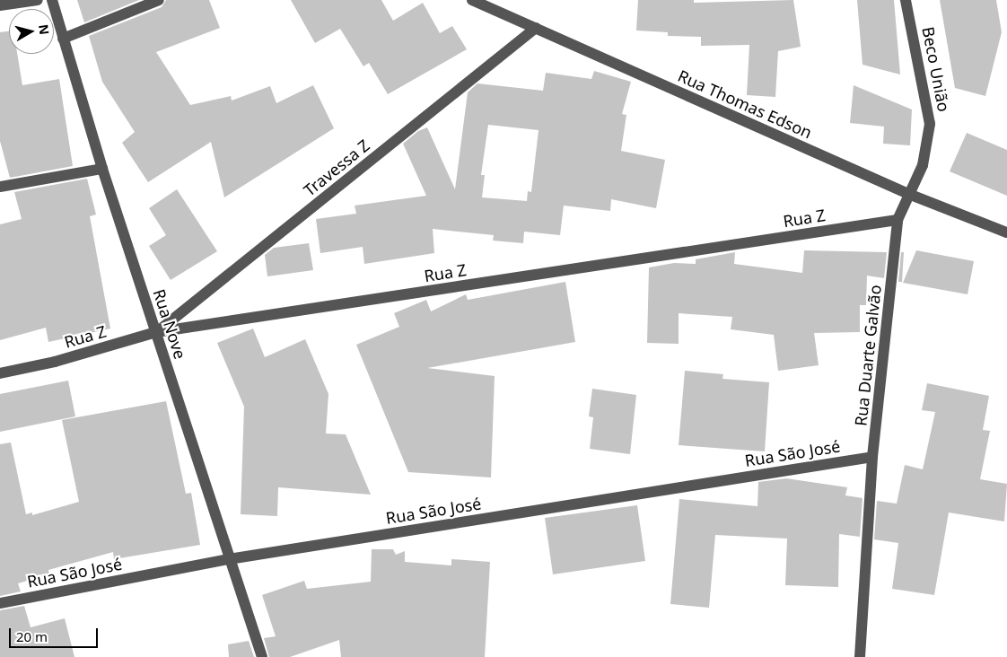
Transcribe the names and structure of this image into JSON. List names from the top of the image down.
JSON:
{
  "streets": {
    "street": [
      "Beco União",
      "Rua Thomas Edson",
      "Travessa Z",
      "Rua Z",
      "Rua Nove",
      "Rua Duarte Galvão",
      "Rua São José"
    ]
  },
  "crossings": [
    ["Beco União", "Rua Thomas Edson"],
    ["Beco União", "Rua Duarte Galvão"],
    ["Rua Thomas Edson", "Travessa Z"],
    ["Rua Thomas Edson", "Rua Duarte Galvão"],
    ["Travessa Z", "Rua Z"],
    ["Travessa Z", "Rua Nove"],
    ["Rua Z", "Rua Nove"],
    ["Rua Z", "Rua Duarte Galvão"],
    ["Rua Nove", "Rua São José"],
    ["Rua Duarte Galvão", "Rua São José"]
  ],
  "scale_bar": "20 m",
  "north": "right"
}
